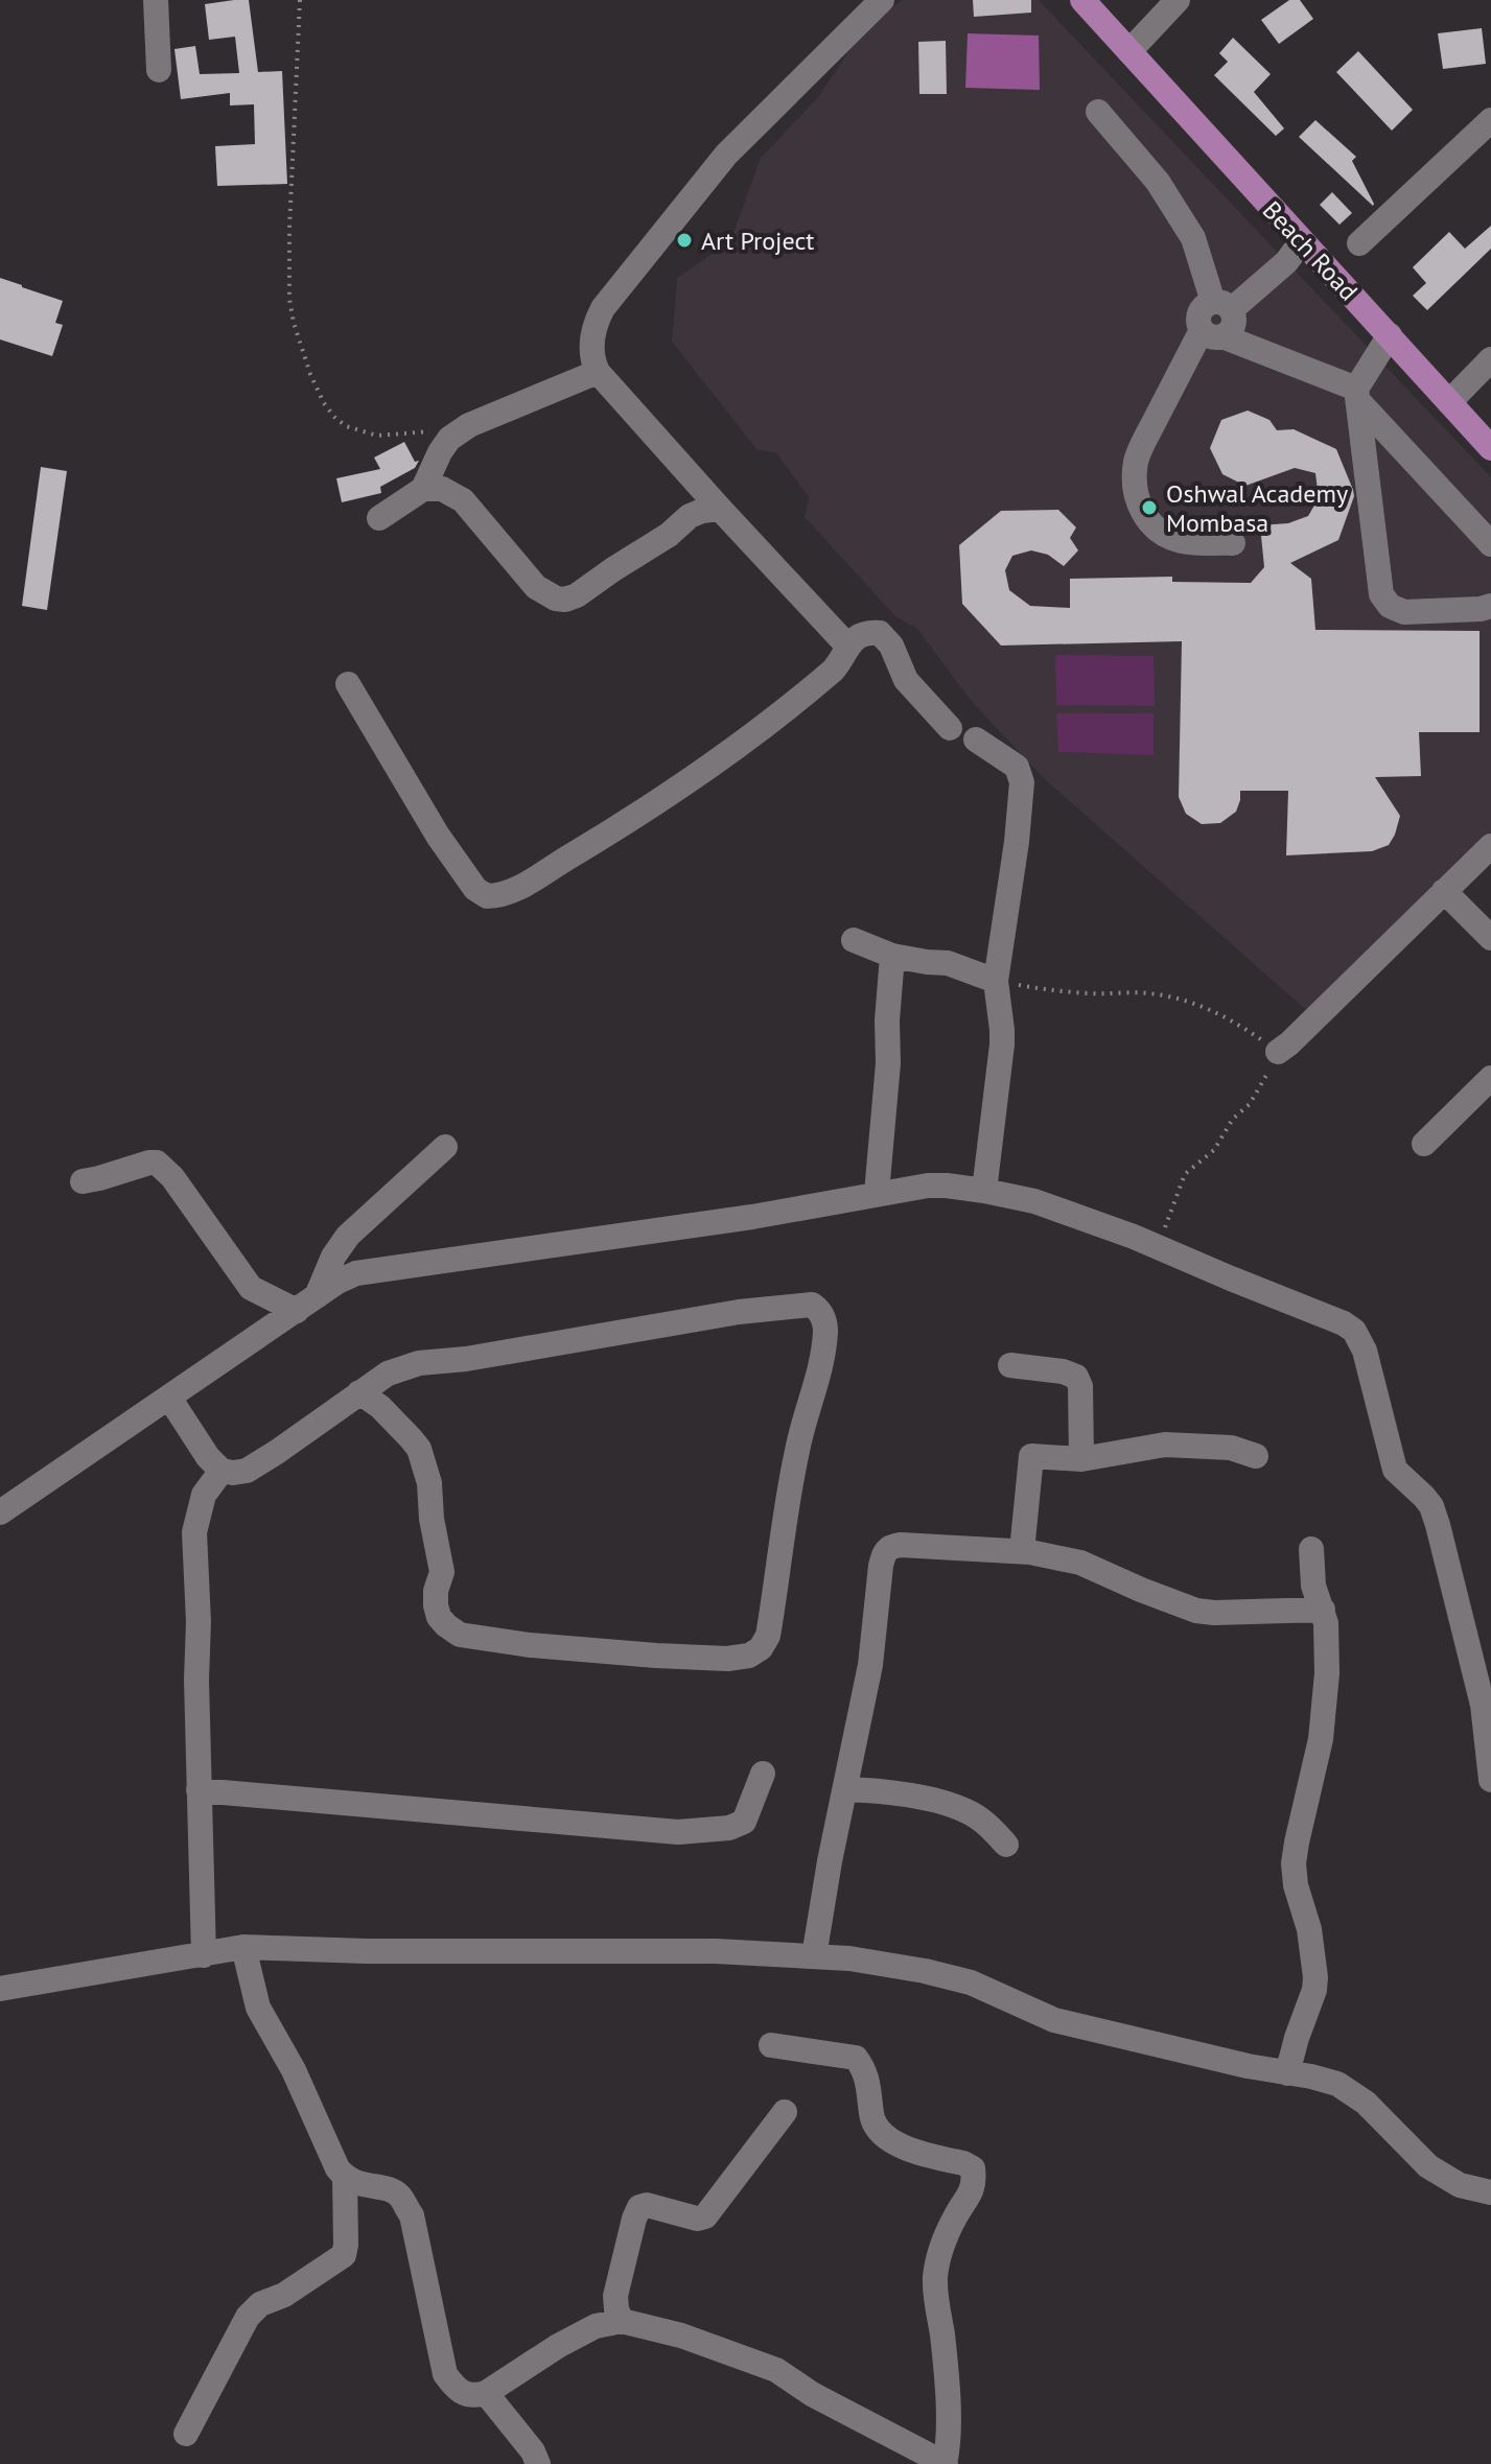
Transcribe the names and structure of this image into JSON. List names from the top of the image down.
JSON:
{
  "streets": {
    "main road": ["Beach Road"]
  },
  "places": ["Art Project", "Oshwal Academy Mombasa"]
}
